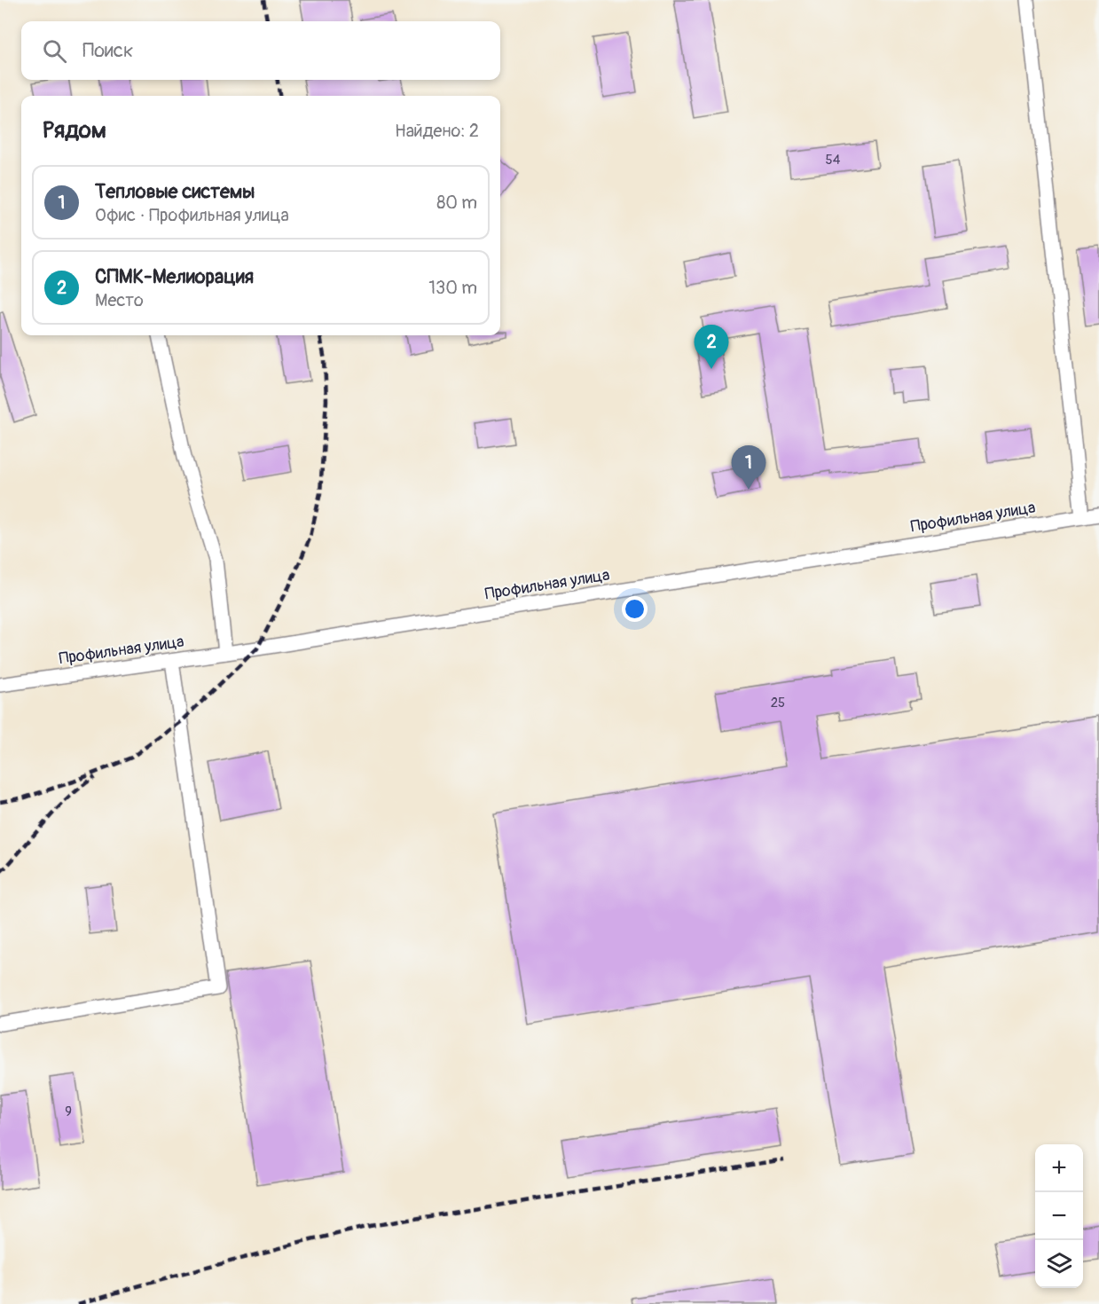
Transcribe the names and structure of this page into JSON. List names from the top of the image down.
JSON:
{
  "streets": {
    "street": ["Профильная улица"]
  },
  "house_numbers": ["54", "25", "9"],
  "page": {
    "search": "Поиск",
    "heading": ["Рядом", "Найдено: 2"],
    "list": [
      {
        "mark": "1",
        "name": "Тепловые системы",
        "note": "Офис · Профильная улица",
        "value": "80 m"
      },
      {
        "mark": "2",
        "name": "СПМК-Мелиорация",
        "note": "Место",
        "value": "130 m"
      }
    ],
    "pins": ["2", "1"],
    "map_buttons": ["+", "−"]
  }
}
